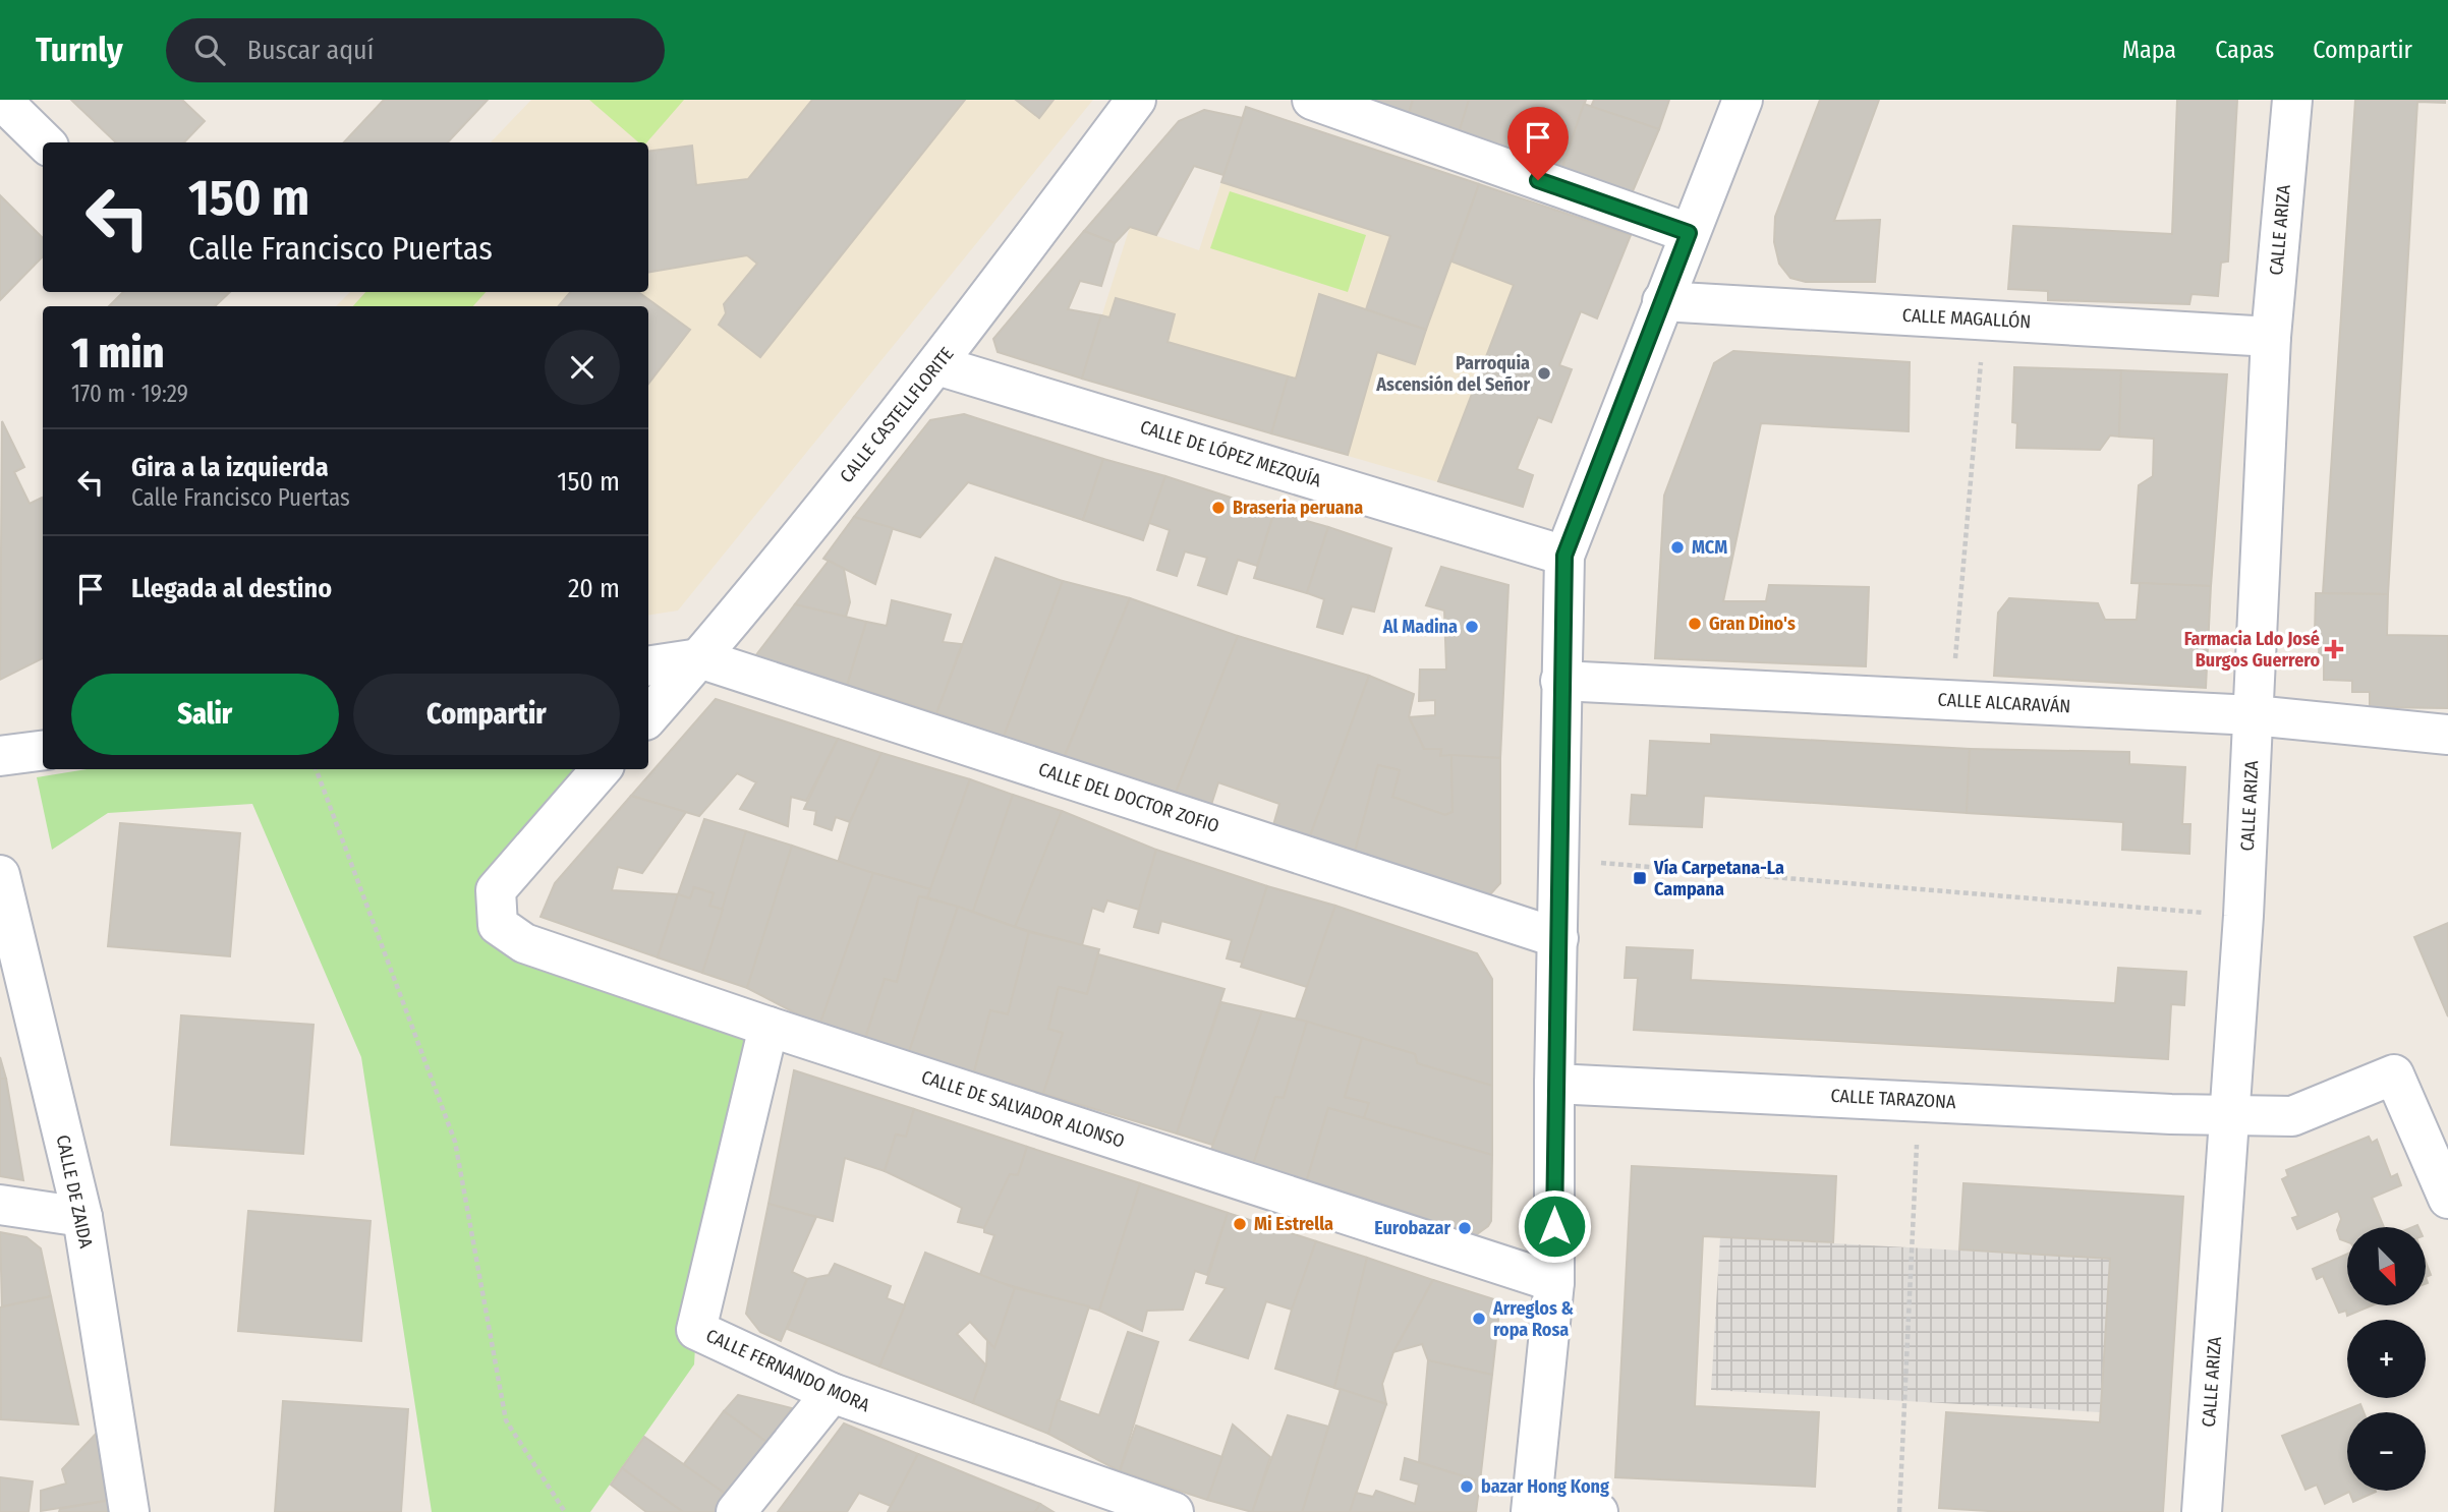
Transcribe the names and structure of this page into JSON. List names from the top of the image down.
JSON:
{
  "streets": {
    "street": [
      "CALLE ARIZA",
      "CALLE MAGALLÓN",
      "CALLE CASTELLFLORITE",
      "CALLE DE LÓPEZ MEZQUÍA",
      "CALLE ALCARAVÁN",
      "CALLE DEL DOCTOR ZOFIO",
      "CALLE TARAZONA",
      "CALLE DE SALVADOR ALONSO",
      "CALLE DE ZAIDA",
      "CALLE FERNANDO MORA"
    ]
  },
  "crossings": [
    ["CALLE ARIZA", "CALLE MAGALLÓN"],
    ["CALLE ARIZA", "CALLE ALCARAVÁN"],
    ["CALLE ARIZA", "CALLE TARAZONA"],
    ["CALLE CASTELLFLORITE", "CALLE DE LÓPEZ MEZQUÍA"],
    ["CALLE CASTELLFLORITE", "CALLE DEL DOCTOR ZOFIO"],
    ["CALLE DE SALVADOR ALONSO", "CALLE FERNANDO MORA"]
  ],
  "places": {
    "other": [
      "Parroquia Ascensión del Señor",
      "Braseria peruana",
      "MCM",
      "Gran Dino's",
      "Al Madina",
      "Mi Estrella",
      "Eurobazar",
      "Arreglos & ropa Rosa",
      "bazar Hong Kong"
    ],
    "health": ["Farmacia Ldo José Burgos Guerrero"],
    "transit": ["Vía Carpetana-La Campana"]
  },
  "north": "bottom right",
  "page": {
    "header": "Turnly",
    "search": "Buscar aquí",
    "nav": ["Mapa", "Capas", "Compartir"],
    "turn": ["150 m", "Calle Francisco Puertas"],
    "heading": ["1 min", "170 m · 19:29"],
    "list": [
      {
        "name": "Gira a la izquierda",
        "note": "Calle Francisco Puertas",
        "value": "150 m"
      },
      {
        "name": "Llegada al destino",
        "value": "20 m"
      }
    ],
    "buttons": ["Salir", "Compartir"],
    "map_buttons": ["+", "−"]
  }
}
